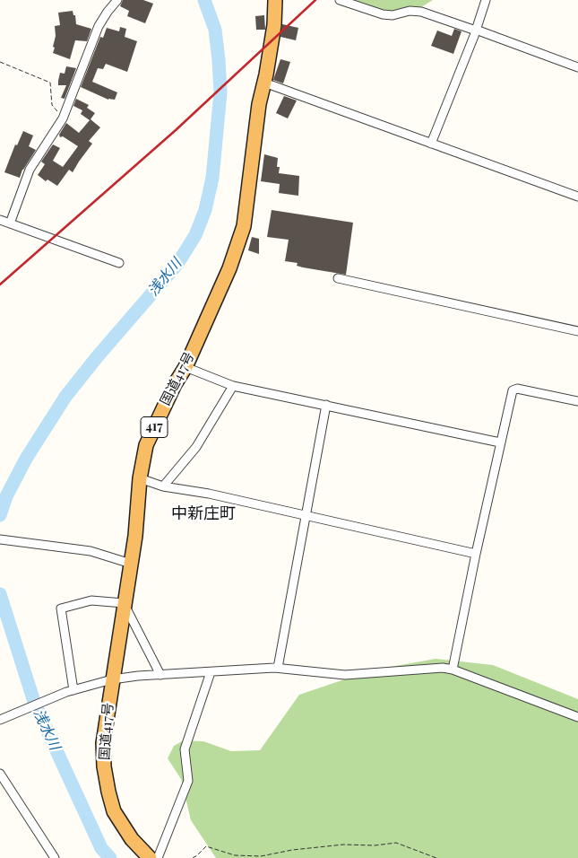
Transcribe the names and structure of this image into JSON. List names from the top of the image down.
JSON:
{
  "streets": {
    "highway": ["国道417号", "417"]
  },
  "districts": ["中新庄町"],
  "water": ["浅水川"]
}
